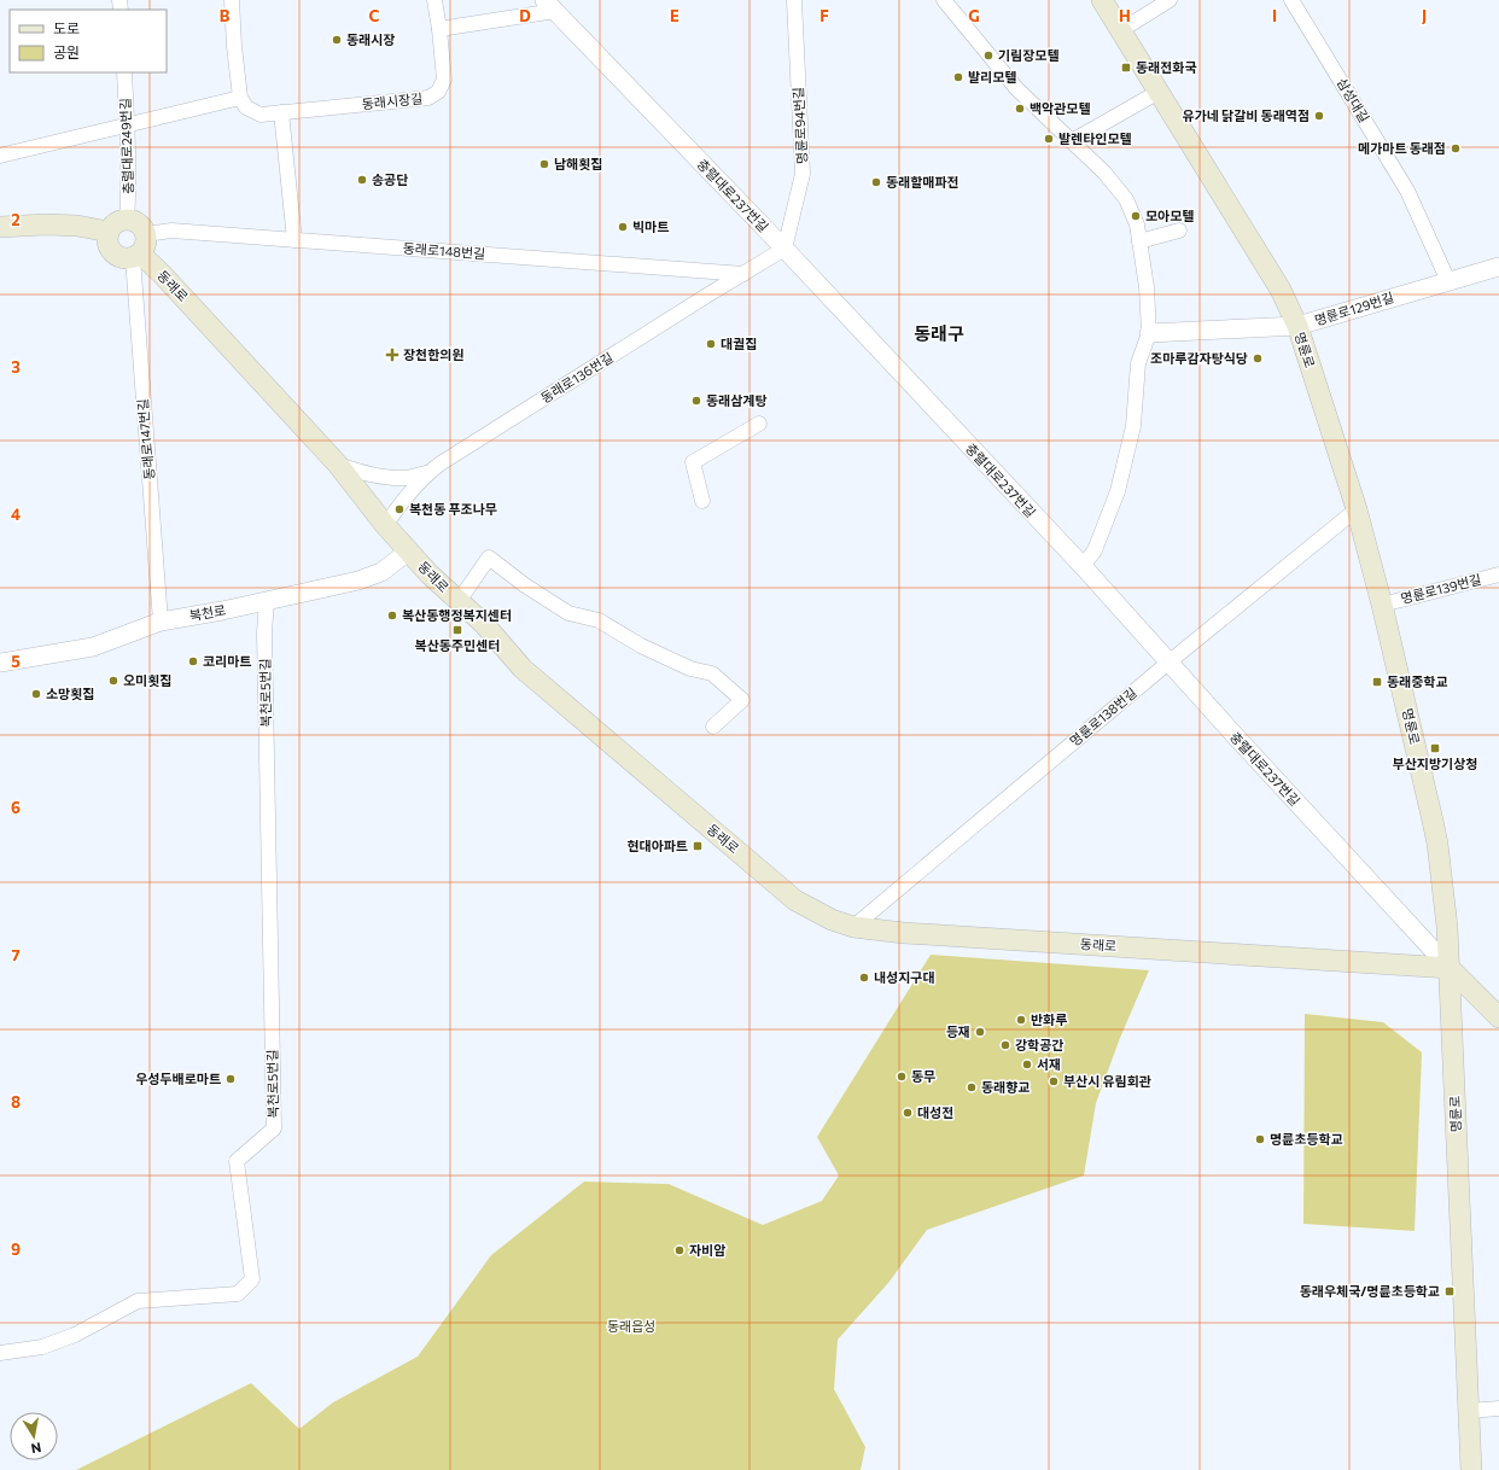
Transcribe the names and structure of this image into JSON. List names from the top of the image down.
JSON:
{
  "streets": {
    "main road": ["동래로", "명륜로"],
    "street": [
      "삼성대길",
      "동래시장길",
      "명륜로94번길",
      "충렬대로249번길",
      "충렬대로237번길",
      "동래로148번길",
      "명륜로129번길",
      "동래로136번길",
      "동래로147번길",
      "명륜로139번길",
      "복천로",
      "복천로5번길",
      "명륜로138번길"
    ]
  },
  "crossings": [
    ["삼성대길", "명륜로129번길"],
    ["명륜로94번길", "충렬대로237번길"],
    ["명륜로94번길", "동래로136번길"],
    ["충렬대로249번길", "동래로148번길"],
    ["충렬대로249번길", "동래로"],
    ["충렬대로249번길", "동래로147번길"],
    ["충렬대로237번길", "동래로"],
    ["충렬대로237번길", "명륜로"],
    ["충렬대로237번길", "동래로136번길"],
    ["충렬대로237번길", "명륜로138번길"],
    ["동래로148번길", "동래로"],
    ["동래로148번길", "동래로136번길"],
    ["동래로148번길", "동래로147번길"],
    ["동래로", "명륜로"],
    ["동래로", "동래로136번길"],
    ["동래로", "동래로147번길"],
    ["동래로", "복천로"],
    ["동래로", "명륜로138번길"],
    ["명륜로129번길", "명륜로"],
    ["명륜로", "명륜로139번길"],
    ["명륜로", "명륜로138번길"],
    ["동래로147번길", "복천로"],
    ["복천로", "복천로5번길"]
  ],
  "districts": ["동래구"],
  "parks": ["동래읍성"],
  "places": {
    "other": [
      "동래시장",
      "기림장모텔",
      "발리모텔",
      "백악관모텔",
      "유가네 닭갈비 동래역점",
      "발렌타인모텔",
      "메가마트 동래점",
      "남해횟집",
      "송공단",
      "동래할매파전",
      "모아모텔",
      "빅마트",
      "대궐집",
      "조마루감자탕식당",
      "동래삼계탕",
      "복천동 푸조나무",
      "복산동행정복지센터",
      "코리마트",
      "오미횟집",
      "소망횟집",
      "내성지구대",
      "반화루",
      "등재",
      "강학공간",
      "서재",
      "동무",
      "우성두배로마트",
      "부산시 유림회관",
      "동래향교",
      "대성전",
      "명륜초등학교",
      "자비암"
    ],
    "transit": [
      "동래전화국",
      "복산동주민센터",
      "동래중학교",
      "부산지방기상청",
      "현대아파트",
      "동래우체국/명륜초등학교"
    ],
    "health": ["장천한의원"]
  },
  "legend": ["도로", "공원"],
  "north": "bottom",
  "grid": {
    "columns": [
      "B",
      "C",
      "D",
      "E",
      "F",
      "G",
      "H",
      "I",
      "J"
    ],
    "rows": [
      "2",
      "3",
      "4",
      "5",
      "6",
      "7",
      "8",
      "9"
    ]
  }
}
